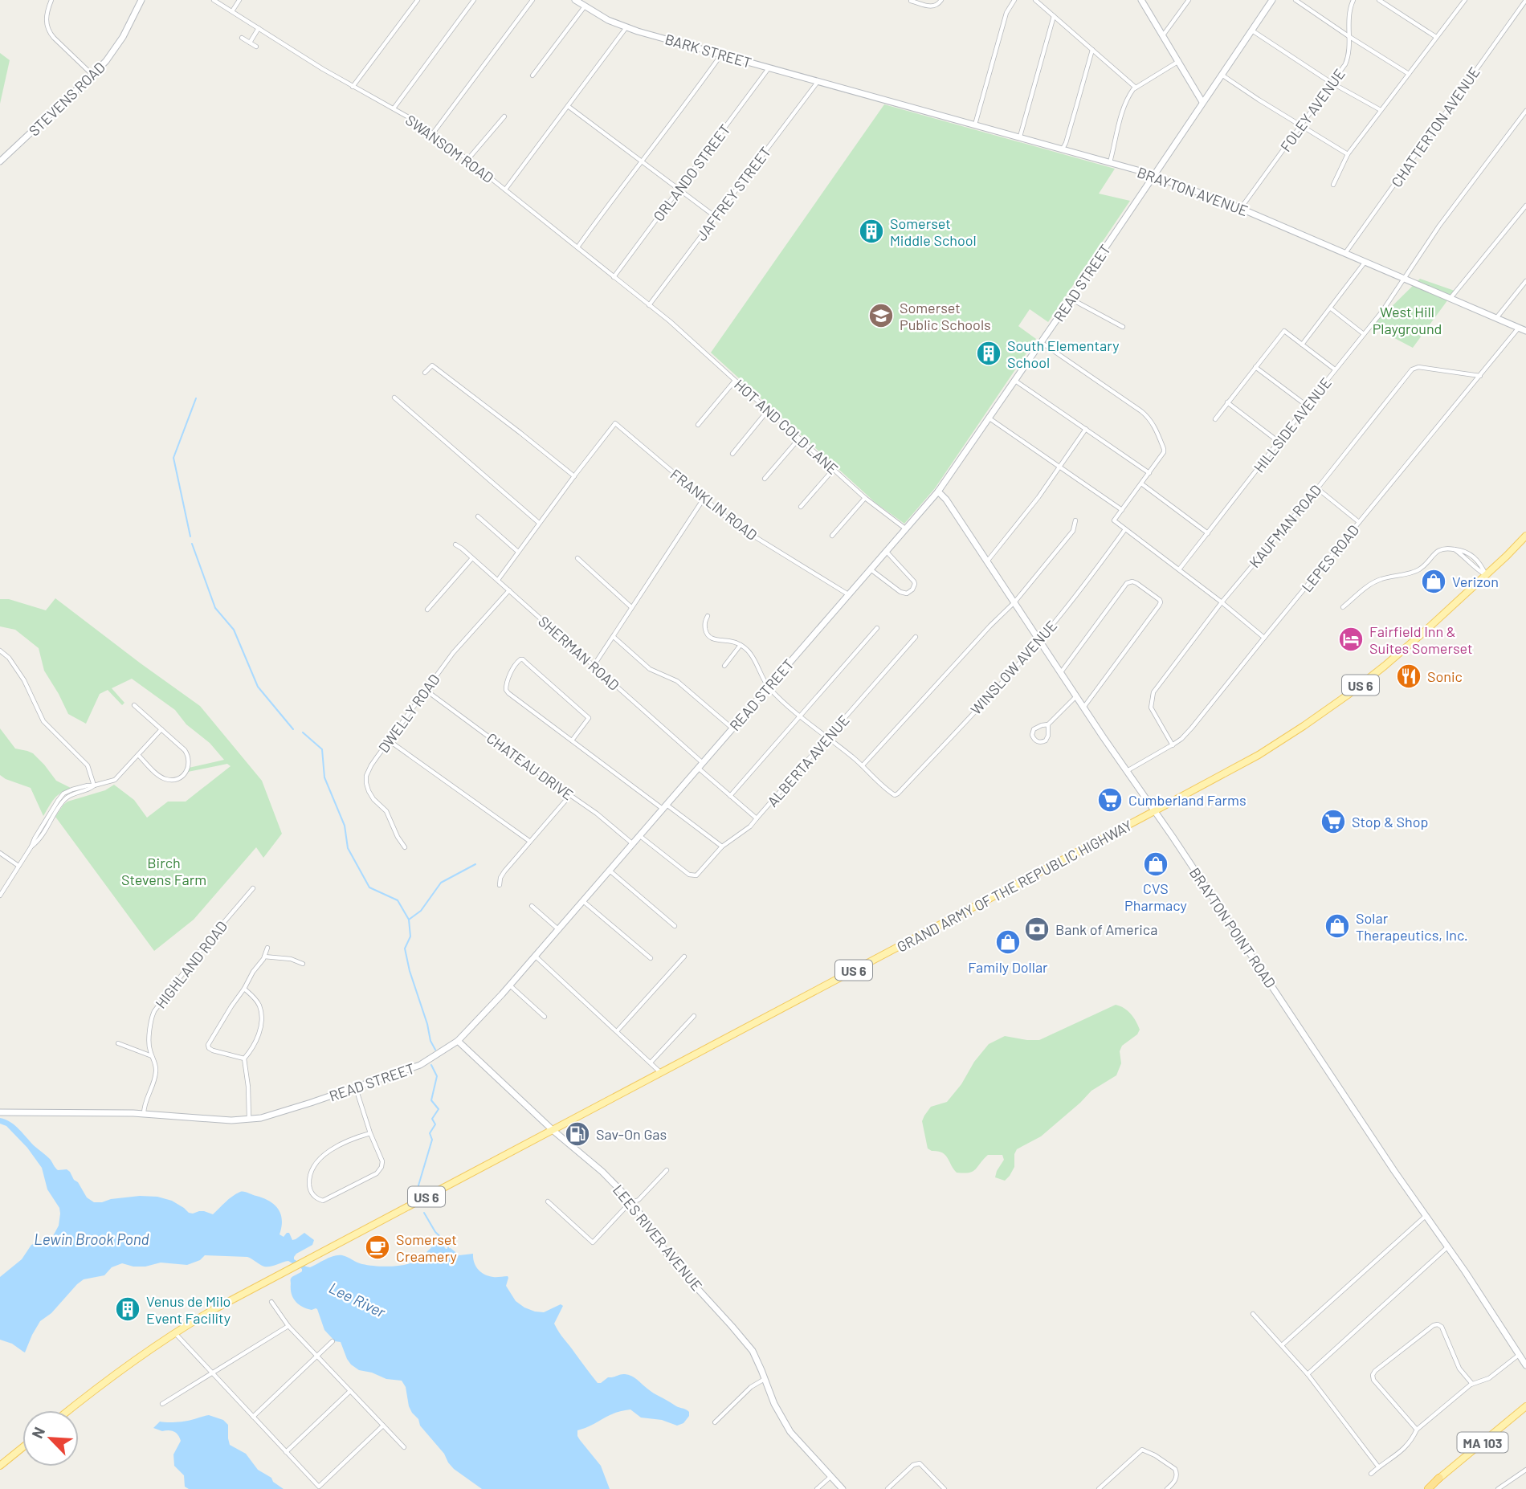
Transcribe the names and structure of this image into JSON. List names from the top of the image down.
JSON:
{
  "streets": {
    "main road": [
      "BARK STREET",
      "STEVENS ROAD",
      "BRAYTON AVENUE",
      "READ STREET",
      "US 6",
      "GRAND ARMY OF THE REPUBLIC HIGHWAY",
      "BRAYTON POINT ROAD",
      "LEES RIVER AVENUE",
      "MA 103"
    ],
    "street": [
      "FOLEY AVENUE",
      "CHATTERTON AVENUE",
      "SWANSOM ROAD",
      "ORLANDO STREET",
      "JAFFREY STREET",
      "HILLSIDE AVENUE",
      "HOT AND COLD LANE",
      "FRANKLIN ROAD",
      "KAUFMAN ROAD",
      "LEPES ROAD",
      "SHERMAN ROAD",
      "WINSLOW AVENUE",
      "DWELLY ROAD",
      "ALBERTA AVENUE",
      "CHATEAU DRIVE",
      "HIGHLAND ROAD"
    ]
  },
  "crossings": [
    ["BARK STREET", "ORLANDO STREET"],
    ["BARK STREET", "BRAYTON AVENUE"],
    ["BARK STREET", "JAFFREY STREET"],
    ["FOLEY AVENUE", "BRAYTON AVENUE"],
    ["CHATTERTON AVENUE", "BRAYTON AVENUE"],
    ["SWANSOM ROAD", "ORLANDO STREET"],
    ["SWANSOM ROAD", "JAFFREY STREET"],
    ["SWANSOM ROAD", "HOT AND COLD LANE"],
    ["BRAYTON AVENUE", "READ STREET"],
    ["BRAYTON AVENUE", "HILLSIDE AVENUE"],
    ["BRAYTON AVENUE", "LEPES ROAD"],
    ["READ STREET", "HOT AND COLD LANE"],
    ["READ STREET", "FRANKLIN ROAD"],
    ["READ STREET", "SHERMAN ROAD"],
    ["READ STREET", "ALBERTA AVENUE"],
    ["READ STREET", "CHATEAU DRIVE"],
    ["READ STREET", "BRAYTON POINT ROAD"],
    ["READ STREET", "HIGHLAND ROAD"],
    ["READ STREET", "LEES RIVER AVENUE"],
    ["KAUFMAN ROAD", "LEPES ROAD"],
    ["LEPES ROAD", "BRAYTON POINT ROAD"],
    ["SHERMAN ROAD", "DWELLY ROAD"],
    ["SHERMAN ROAD", "ALBERTA AVENUE"],
    ["WINSLOW AVENUE", "BRAYTON POINT ROAD"],
    ["US 6", "GRAND ARMY OF THE REPUBLIC HIGHWAY"],
    ["US 6", "LEES RIVER AVENUE"],
    ["DWELLY ROAD", "CHATEAU DRIVE"],
    ["GRAND ARMY OF THE REPUBLIC HIGHWAY", "BRAYTON POINT ROAD"],
    ["GRAND ARMY OF THE REPUBLIC HIGHWAY", "LEES RIVER AVENUE"]
  ],
  "water": ["Lewin Brook Pond", "Lee River"],
  "parks": ["West Hill Playground", "Birch Stevens Farm"],
  "places": {
    "building": ["Somerset Middle School", "South Elementary School", "Venus de Milo Event Facility"],
    "school or university": ["Somerset Public Schools"],
    "shop": [
      "Verizon",
      "CVS Pharmacy",
      "Solar Therapeutics, Inc.",
      "Family Dollar"
    ],
    "hotel": ["Fairfield Inn & Suites Somerset"],
    "restaurant": ["Sonic"],
    "supermarket": ["Cumberland Farms", "Stop & Shop"],
    "bank": ["Bank of America"],
    "fuel station": ["Sav-On Gas"],
    "cafe": ["Somerset Creamery"]
  },
  "north": "top left"
}
